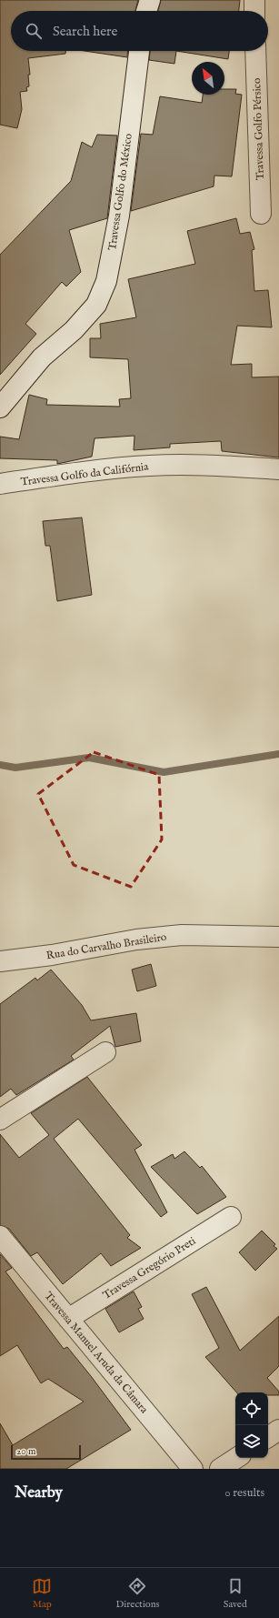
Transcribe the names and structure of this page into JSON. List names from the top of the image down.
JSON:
{
  "streets": {
    "street": [
      "Travessa Golfo Pérsico",
      "Travessa Golfo do México",
      "Travessa Golfo da Califórnia",
      "Rua do Carvalho Brasileiro",
      "Travessa Gregório Preti",
      "Travessa Manuel Aruda da Câmara"
    ]
  },
  "crossings": [
    ["Travessa Gregório Preti", "Travessa Manuel Aruda da Câmara"]
  ],
  "scale_bar": "20 m",
  "north": "top left",
  "page": {
    "search": "Search here",
    "scale": "20 m",
    "heading": ["Nearby", "0 results"],
    "nav": ["Map", "Directions", "Saved"]
  }
}
